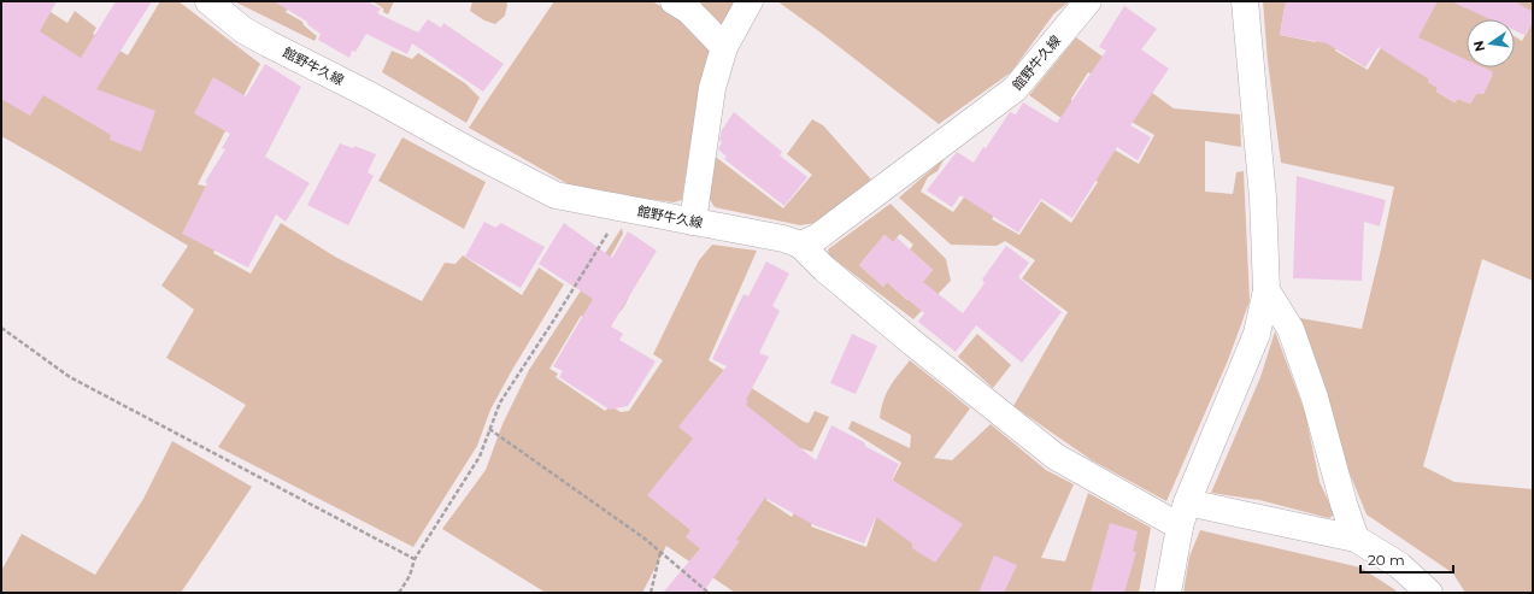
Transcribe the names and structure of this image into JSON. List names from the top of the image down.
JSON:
{
  "streets": {
    "street": ["館野牛久線"]
  },
  "scale_bar": "20 m",
  "north": "left"
}
